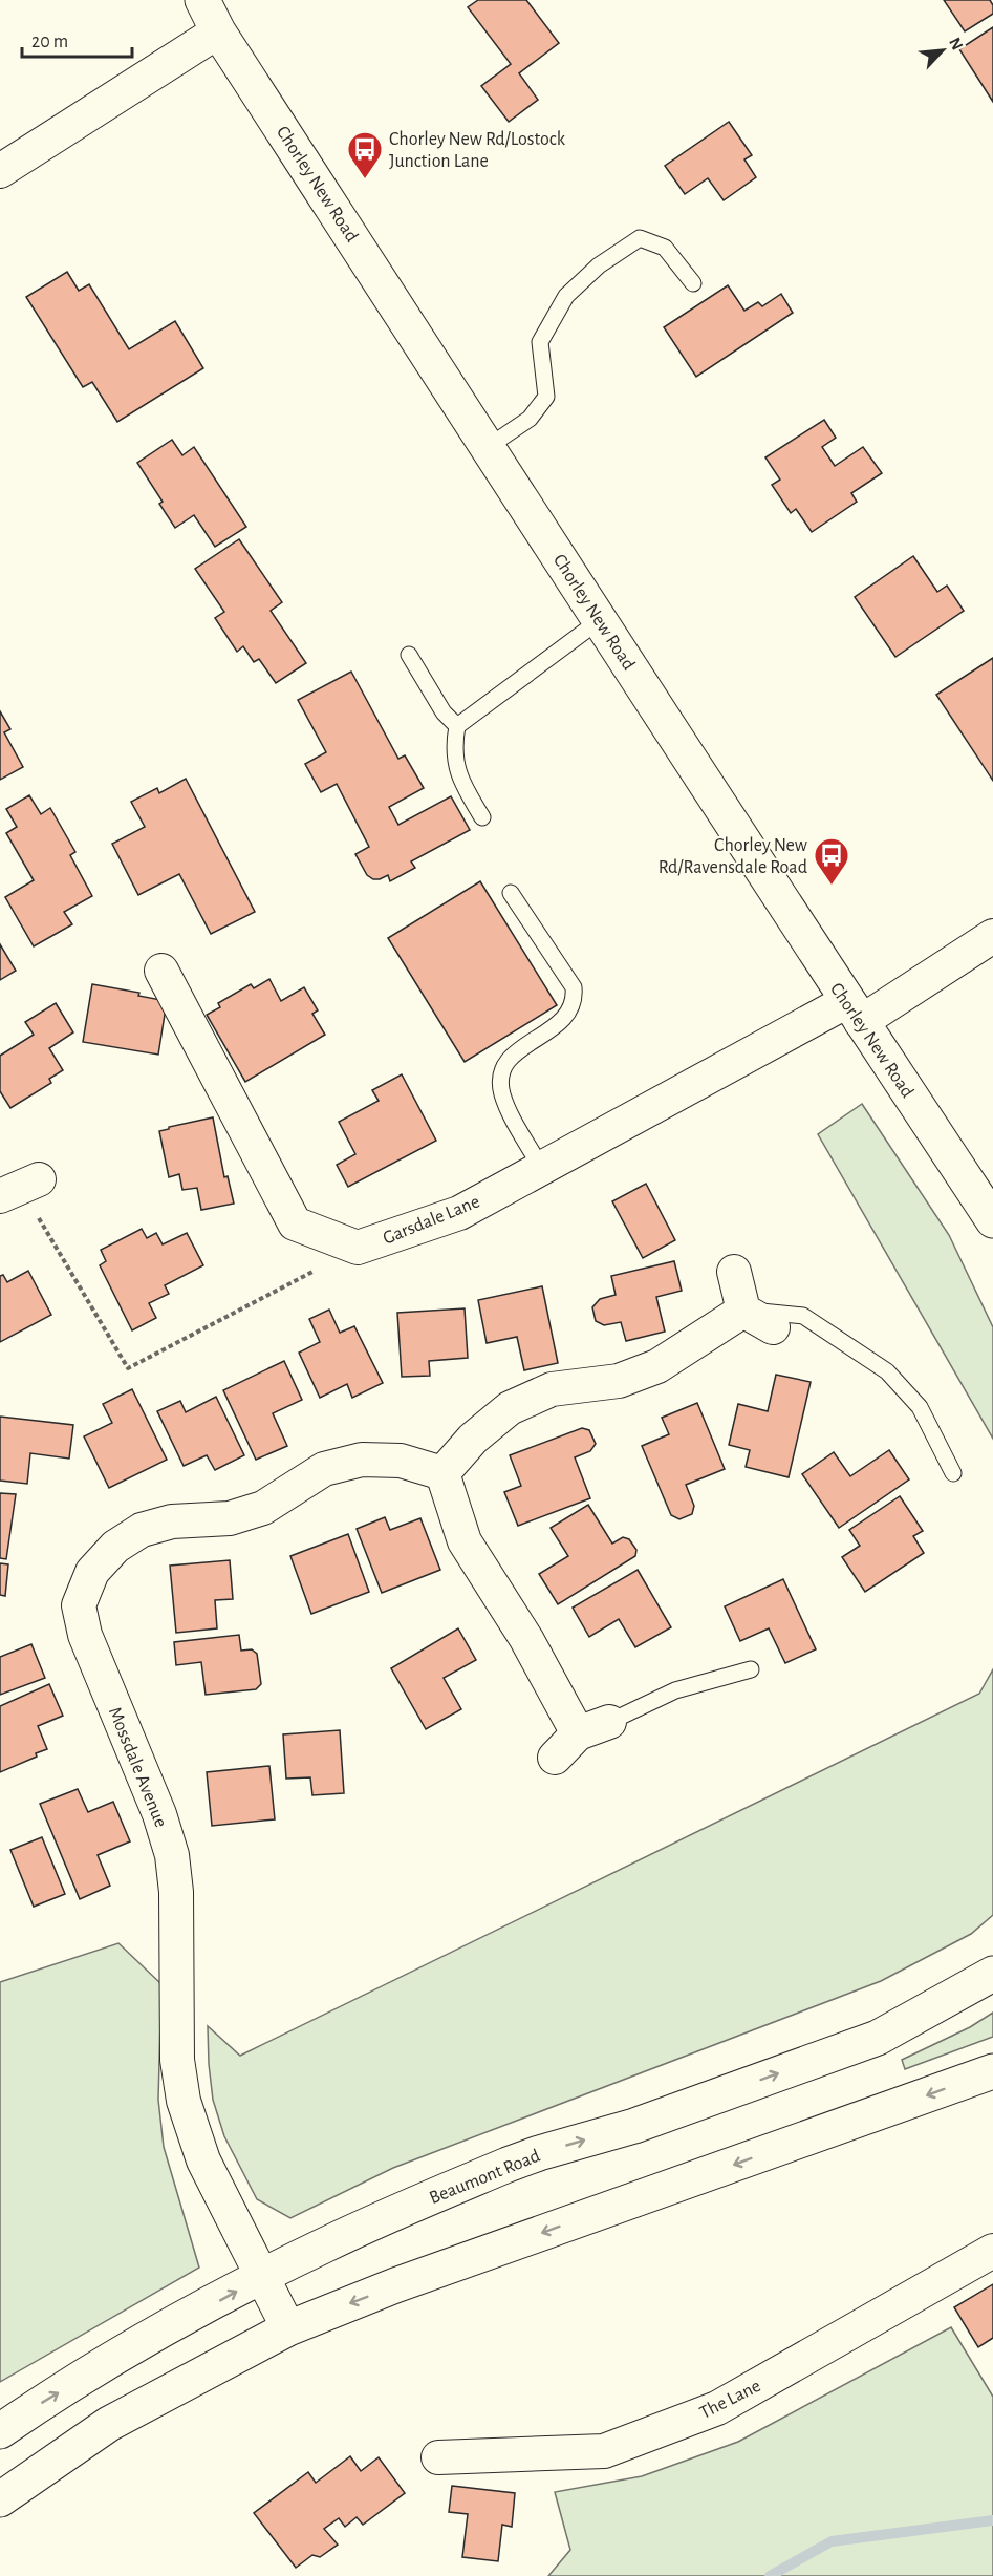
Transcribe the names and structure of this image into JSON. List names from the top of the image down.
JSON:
{
  "streets": {
    "highway": ["Chorley New Road", "Beaumont Road"],
    "street": ["Garsdale Lane", "Mossdale Avenue", "The Lane"]
  },
  "crossings": [
    ["Chorley New Road", "Garsdale Lane"],
    ["Mossdale Avenue", "Beaumont Road"]
  ],
  "places": {
    "bus stop": ["Chorley New Rd/Lostock Junction Lane", "Chorley New Rd/Ravensdale Road"]
  },
  "scale_bar": "20 m",
  "north": "top right"
}
